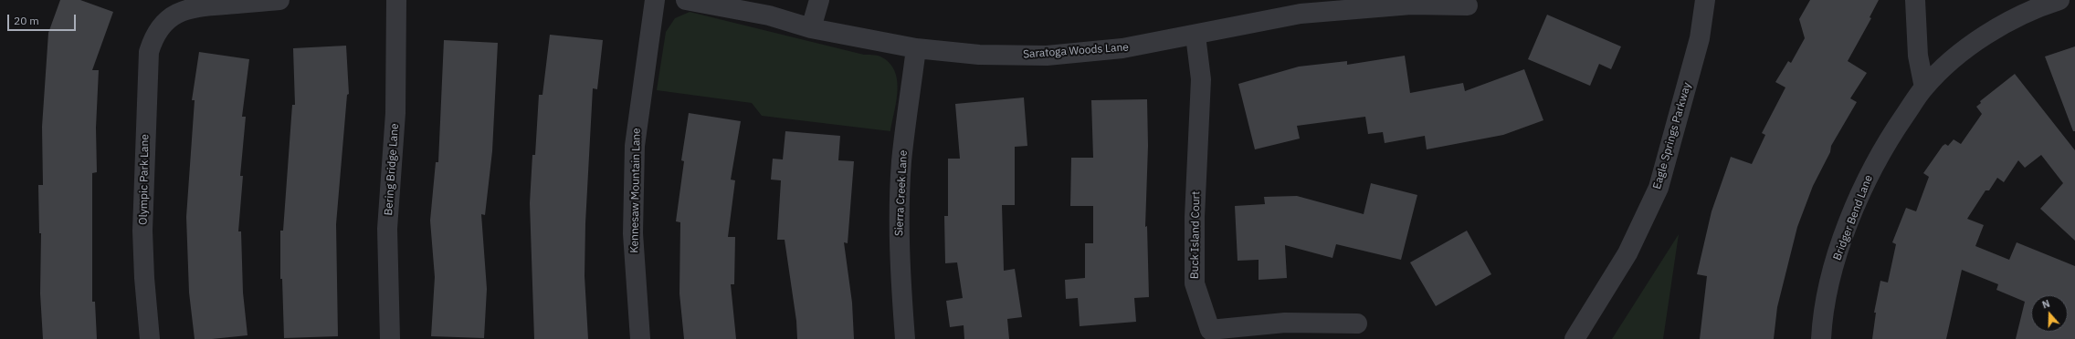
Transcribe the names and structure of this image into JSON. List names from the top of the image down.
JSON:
{
  "streets": {
    "street": [
      "Saratoga Woods Lane",
      "Eagle Springs Parkway",
      "Bering Bridge Lane",
      "Olympic Park Lane",
      "Kennesaw Mountain Lane",
      "Sierra Creek Lane",
      "Bridger Bend Lane",
      "Buck Island Court"
    ]
  },
  "crossings": [
    ["Saratoga Woods Lane", "Sierra Creek Lane"],
    ["Saratoga Woods Lane", "Buck Island Court"]
  ],
  "scale_bar": "20 m",
  "north": "top"
}
